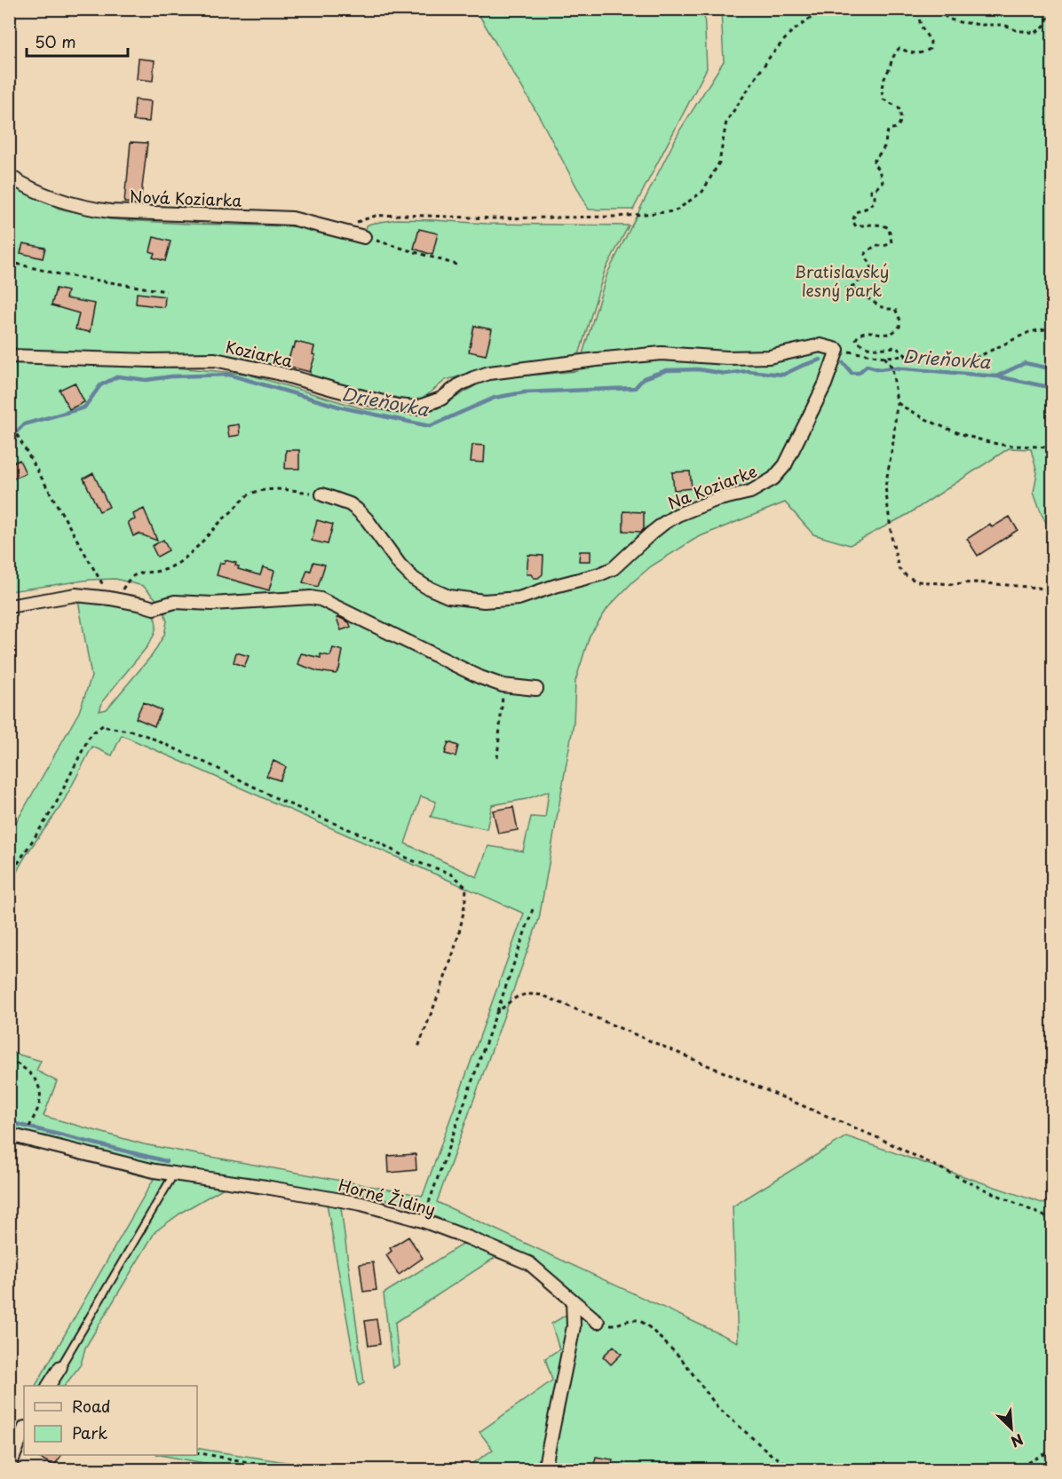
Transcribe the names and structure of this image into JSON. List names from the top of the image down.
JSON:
{
  "streets": {
    "street": [
      "Nová Koziarka",
      "Koziarka",
      "Na Koziarke",
      "Horné Židiny"
    ]
  },
  "crossings": [
    ["Koziarka", "Na Koziarke"]
  ],
  "water": ["Drieňovka"],
  "parks": ["Bratislavský lesný park"],
  "legend": ["Road", "Park"],
  "scale_bar": "50 m",
  "north": "bottom right"
}
